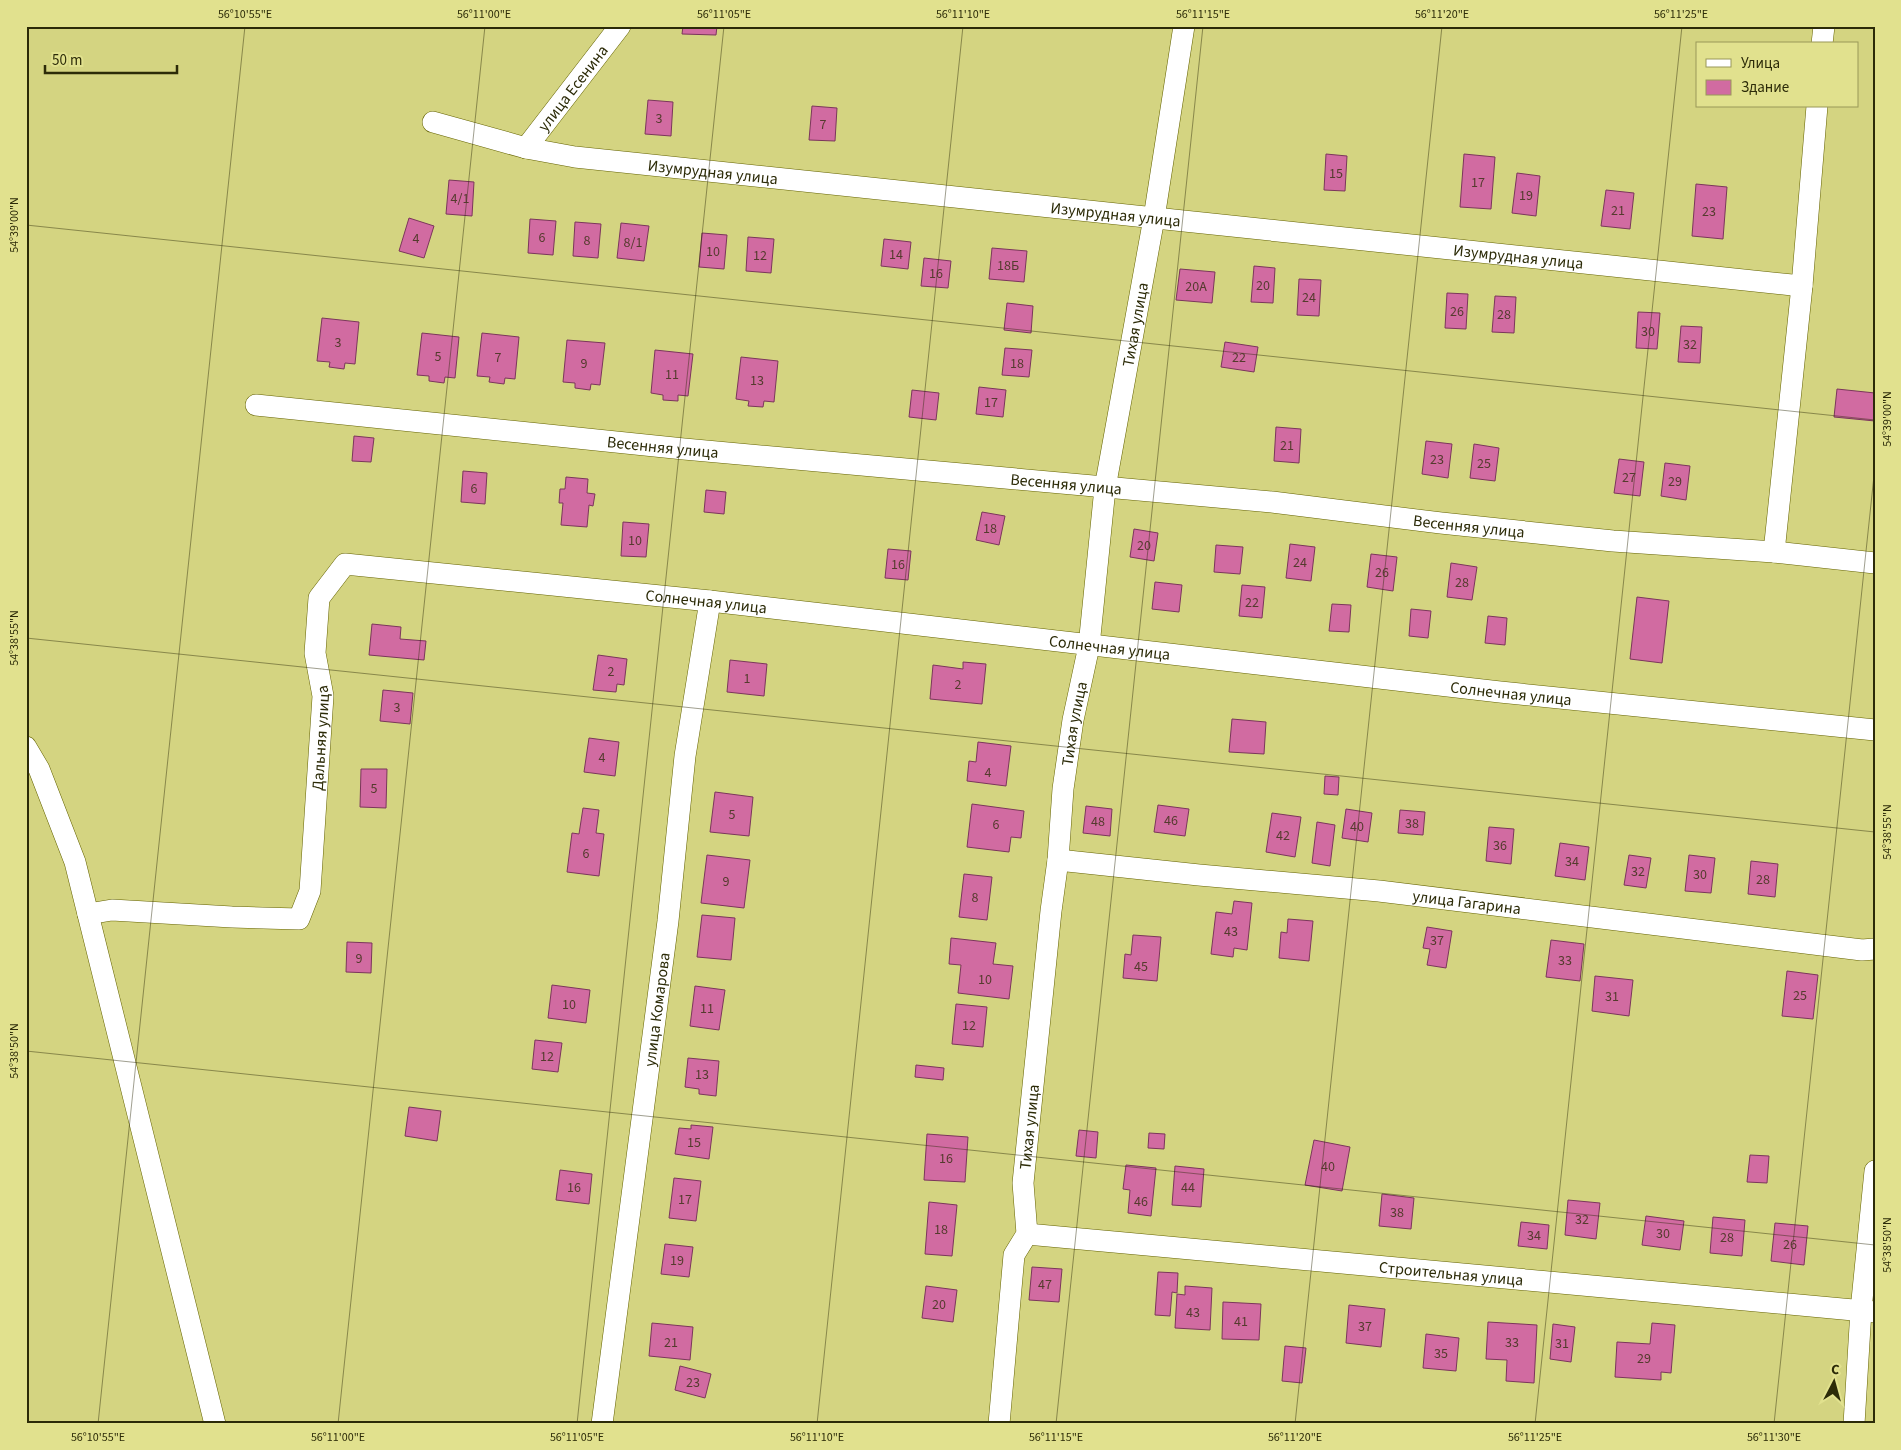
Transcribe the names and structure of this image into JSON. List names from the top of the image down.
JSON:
{
  "streets": {
    "street": [
      "улица Есенина",
      "Изумрудная улица",
      "Тихая улица",
      "Весенняя улица",
      "Солнечная улица",
      "Дальняя улица",
      "улица Гагарина",
      "улица Комарова",
      "Строительная улица"
    ]
  },
  "crossings": [
    ["улица Есенина", "Изумрудная улица"],
    ["Изумрудная улица", "Тихая улица"],
    ["Тихая улица", "Весенняя улица"],
    ["Тихая улица", "Солнечная улица"],
    ["Тихая улица", "улица Гагарина"],
    ["Тихая улица", "Строительная улица"],
    ["Солнечная улица", "Дальняя улица"],
    ["Солнечная улица", "улица Комарова"]
  ],
  "house_numbers": [
    "3",
    "7",
    "15",
    "17",
    "19",
    "4/1",
    "21",
    "23",
    "6",
    "4",
    "8",
    "8/1",
    "10",
    "14",
    "12",
    "18Б",
    "16",
    "20",
    "20А",
    "24",
    "26",
    "28",
    "30",
    "3",
    "32",
    "5",
    "7",
    "22",
    "9",
    "18",
    "11",
    "13",
    "17",
    "21",
    "23",
    "25",
    "27",
    "29",
    "6",
    "18",
    "10",
    "20",
    "24",
    "16",
    "26",
    "28",
    "22",
    "2",
    "1",
    "2",
    "3",
    "4",
    "4",
    "5",
    "5",
    "46",
    "48",
    "38",
    "6",
    "40",
    "42",
    "36",
    "6",
    "34",
    "32",
    "30",
    "28",
    "9",
    "8",
    "43",
    "37",
    "9",
    "33",
    "45",
    "10",
    "25",
    "31",
    "10",
    "11",
    "12",
    "12",
    "13",
    "15",
    "16",
    "40",
    "16",
    "44",
    "17",
    "46",
    "38",
    "32",
    "18",
    "30",
    "34",
    "28",
    "26",
    "19",
    "47",
    "20",
    "43",
    "41",
    "37",
    "21",
    "33",
    "31",
    "35",
    "29",
    "23"
  ],
  "legend": ["Улица", "Здание"],
  "scale_bar": "50 m",
  "north": "top",
  "coordinates": [
    "56°10'55\"E",
    "56°11'00\"E",
    "56°11'05\"E",
    "56°11'10\"E",
    "56°11'15\"E",
    "56°11'20\"E",
    "56°11'25\"E",
    "54°39'00\"N",
    "54°38'55\"N",
    "54°38'50\"N",
    "56°11'30\"E"
  ]
}
